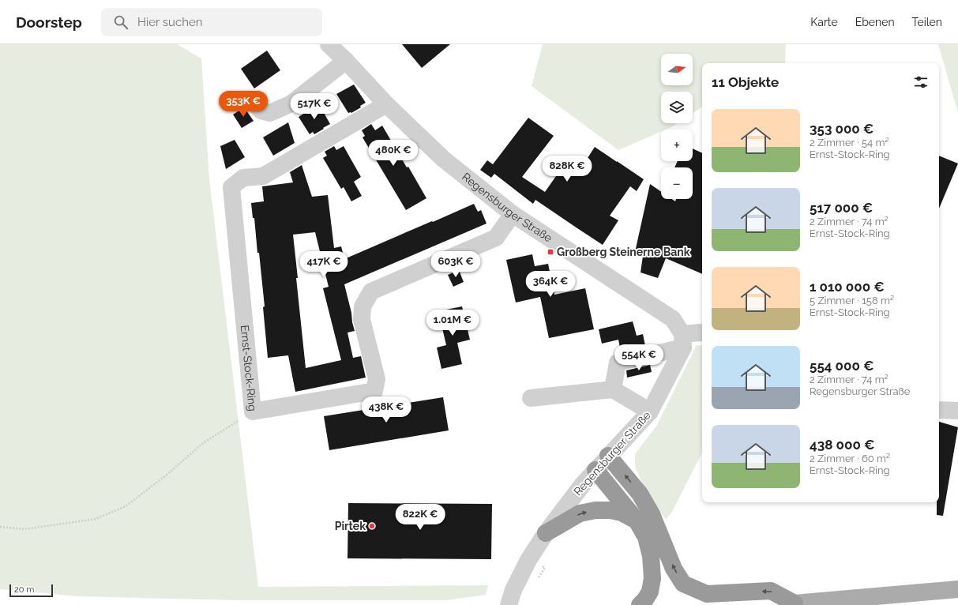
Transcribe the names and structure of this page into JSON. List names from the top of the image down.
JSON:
{
  "streets": {
    "street": ["Regensburger Straße", "Ernst-Stock-Ring"]
  },
  "crossings": [
    ["Regensburger Straße", "Ernst-Stock-Ring"]
  ],
  "places": {
    "transit": ["Großberg Steinerne Bank"],
    "other": ["Pirtek"]
  },
  "scale_bar": "20 m",
  "north": "right",
  "page": {
    "header": "Doorstep",
    "search": "Hier suchen",
    "nav": ["Karte", "Ebenen", "Teilen"],
    "map_buttons": ["+", "−"],
    "heading": "11 Objekte",
    "price": [
      "353K €",
      "517K €",
      "480K €",
      "828K €",
      "417K €",
      "603K €",
      "364K €",
      "1.01M €",
      "554K €",
      "438K €",
      "822K €"
    ],
    "list": [
      {
        "name": "353 000 €",
        "note": "2 Zimmer · 54 m² · Ernst-Stock-Ring"
      },
      {
        "name": "517 000 €",
        "note": "2 Zimmer · 74 m² · Ernst-Stock-Ring"
      },
      {
        "name": "1 010 000 €",
        "note": "5 Zimmer · 158 m² · Ernst-Stock-Ring"
      },
      {
        "name": "554 000 €",
        "note": "2 Zimmer · 74 m² · Regensburger Straße"
      },
      {
        "name": "438 000 €",
        "note": "2 Zimmer · 60 m² · Ernst-Stock-Ring"
      }
    ],
    "scale": "20 m"
  }
}
